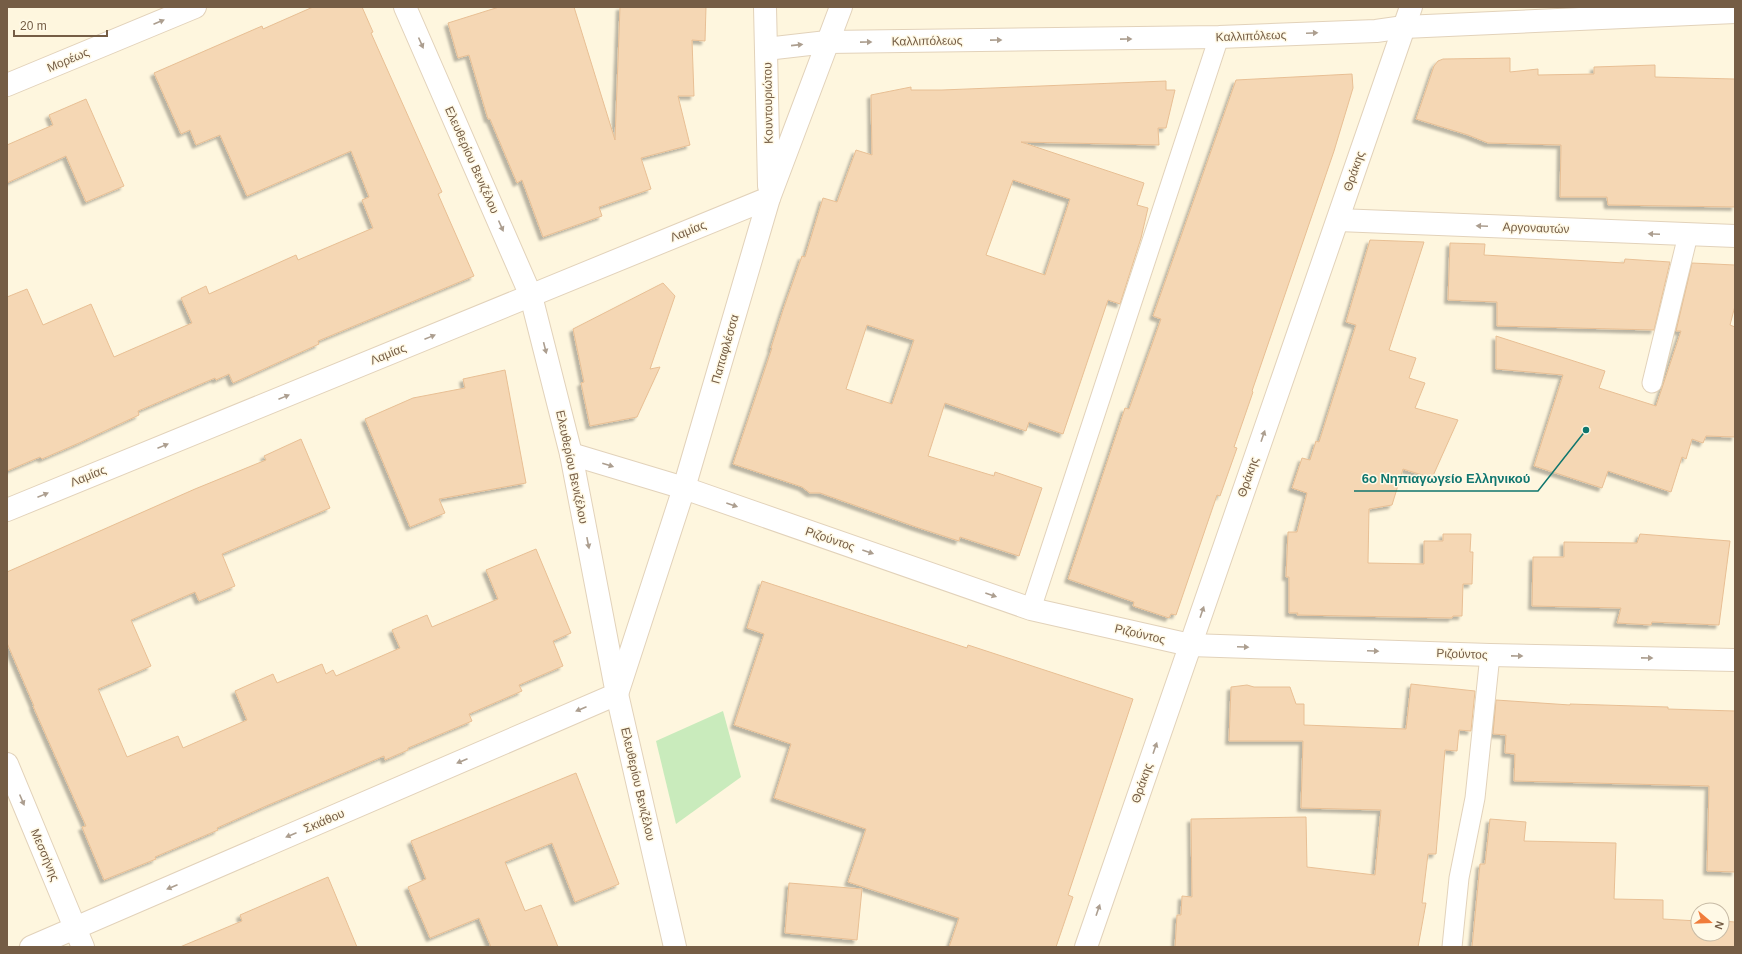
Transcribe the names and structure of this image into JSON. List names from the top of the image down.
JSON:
{
  "streets": {
    "street": [
      "Καλλιπόλεως",
      "Μορέως",
      "Κουντουριώτου",
      "Ελευθερίου Βενιζέλου",
      "Θράκης",
      "Αργοναυτών",
      "Λαμίας",
      "Παπαφλέσσα",
      "Ριζούντος",
      "Σκιάθου",
      "Μεσσήνης"
    ]
  },
  "crossings": [
    ["Καλλιπόλεως", "Κουντουριώτου"],
    ["Καλλιπόλεως", "Θράκης"],
    ["Καλλιπόλεως", "Παπαφλέσσα"],
    ["Κουντουριώτου", "Λαμίας"],
    ["Κουντουριώτου", "Παπαφλέσσα"],
    ["Ελευθερίου Βενιζέλου", "Λαμίας"],
    ["Ελευθερίου Βενιζέλου", "Παπαφλέσσα"],
    ["Ελευθερίου Βενιζέλου", "Ριζούντος"],
    ["Ελευθερίου Βενιζέλου", "Σκιάθου"],
    ["Θράκης", "Αργοναυτών"],
    ["Θράκης", "Ριζούντος"],
    ["Λαμίας", "Παπαφλέσσα"],
    ["Παπαφλέσσα", "Ριζούντος"],
    ["Παπαφλέσσα", "Σκιάθου"],
    ["Σκιάθου", "Μεσσήνης"]
  ],
  "one_way": [
    "Καλλιπόλεως",
    "Μορέως",
    "Ελευθερίου Βενιζέλου",
    "Θράκης",
    "Αργοναυτών",
    "Λαμίας",
    "Ριζούντος",
    "Σκιάθου",
    "Μεσσήνης"
  ],
  "places": ["6ο Νηπιαγωγείο Ελληνικού"],
  "scale_bar": "20 m",
  "north": "right"
}
